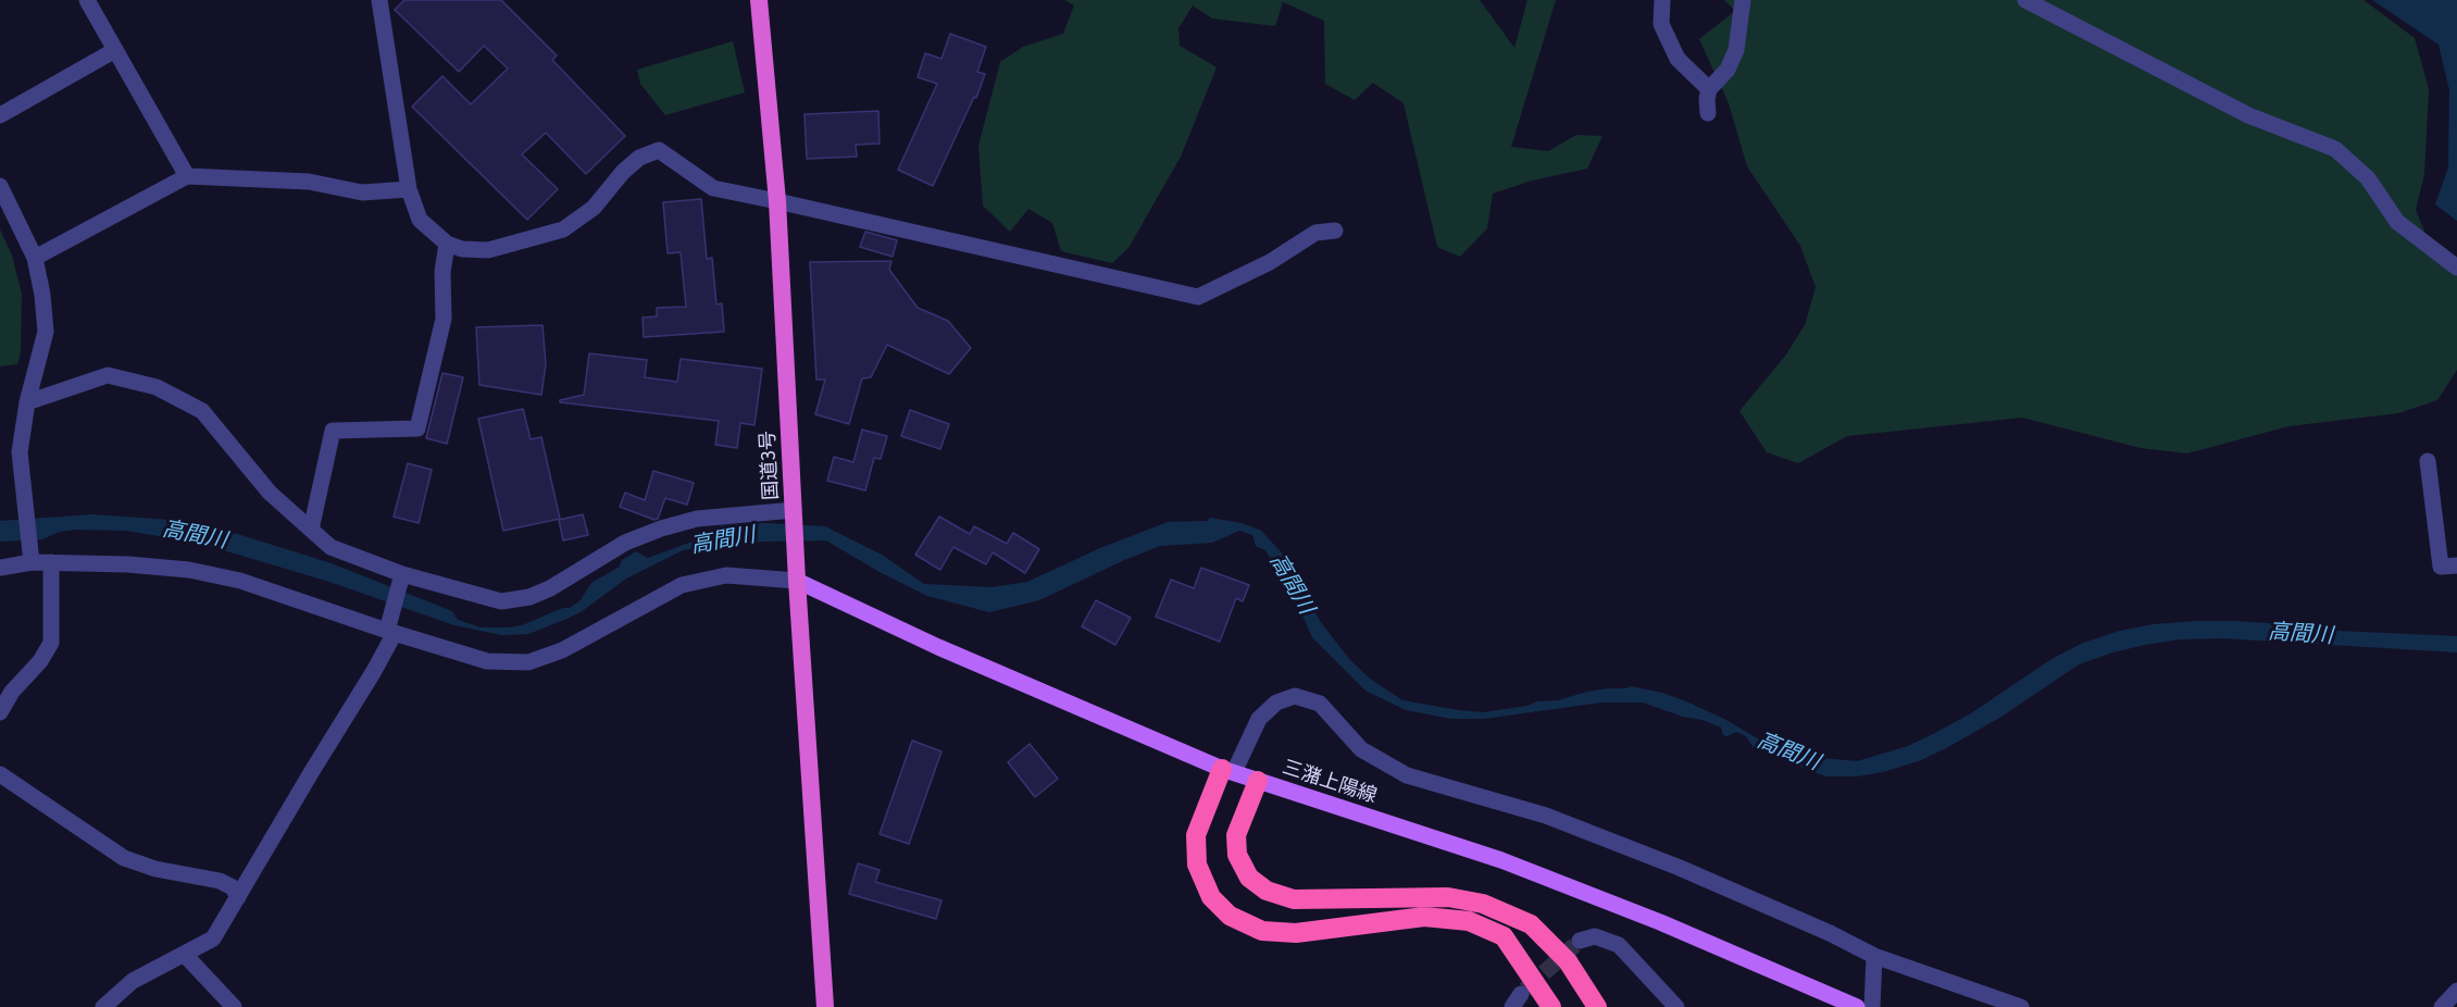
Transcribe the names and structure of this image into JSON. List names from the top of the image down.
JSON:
{
  "streets": {
    "highway": ["国道3号"],
    "main road": ["三潴上陽線"]
  },
  "crossings": [
    ["国道3号", "三潴上陽線"]
  ],
  "water": ["高間川"]
}
